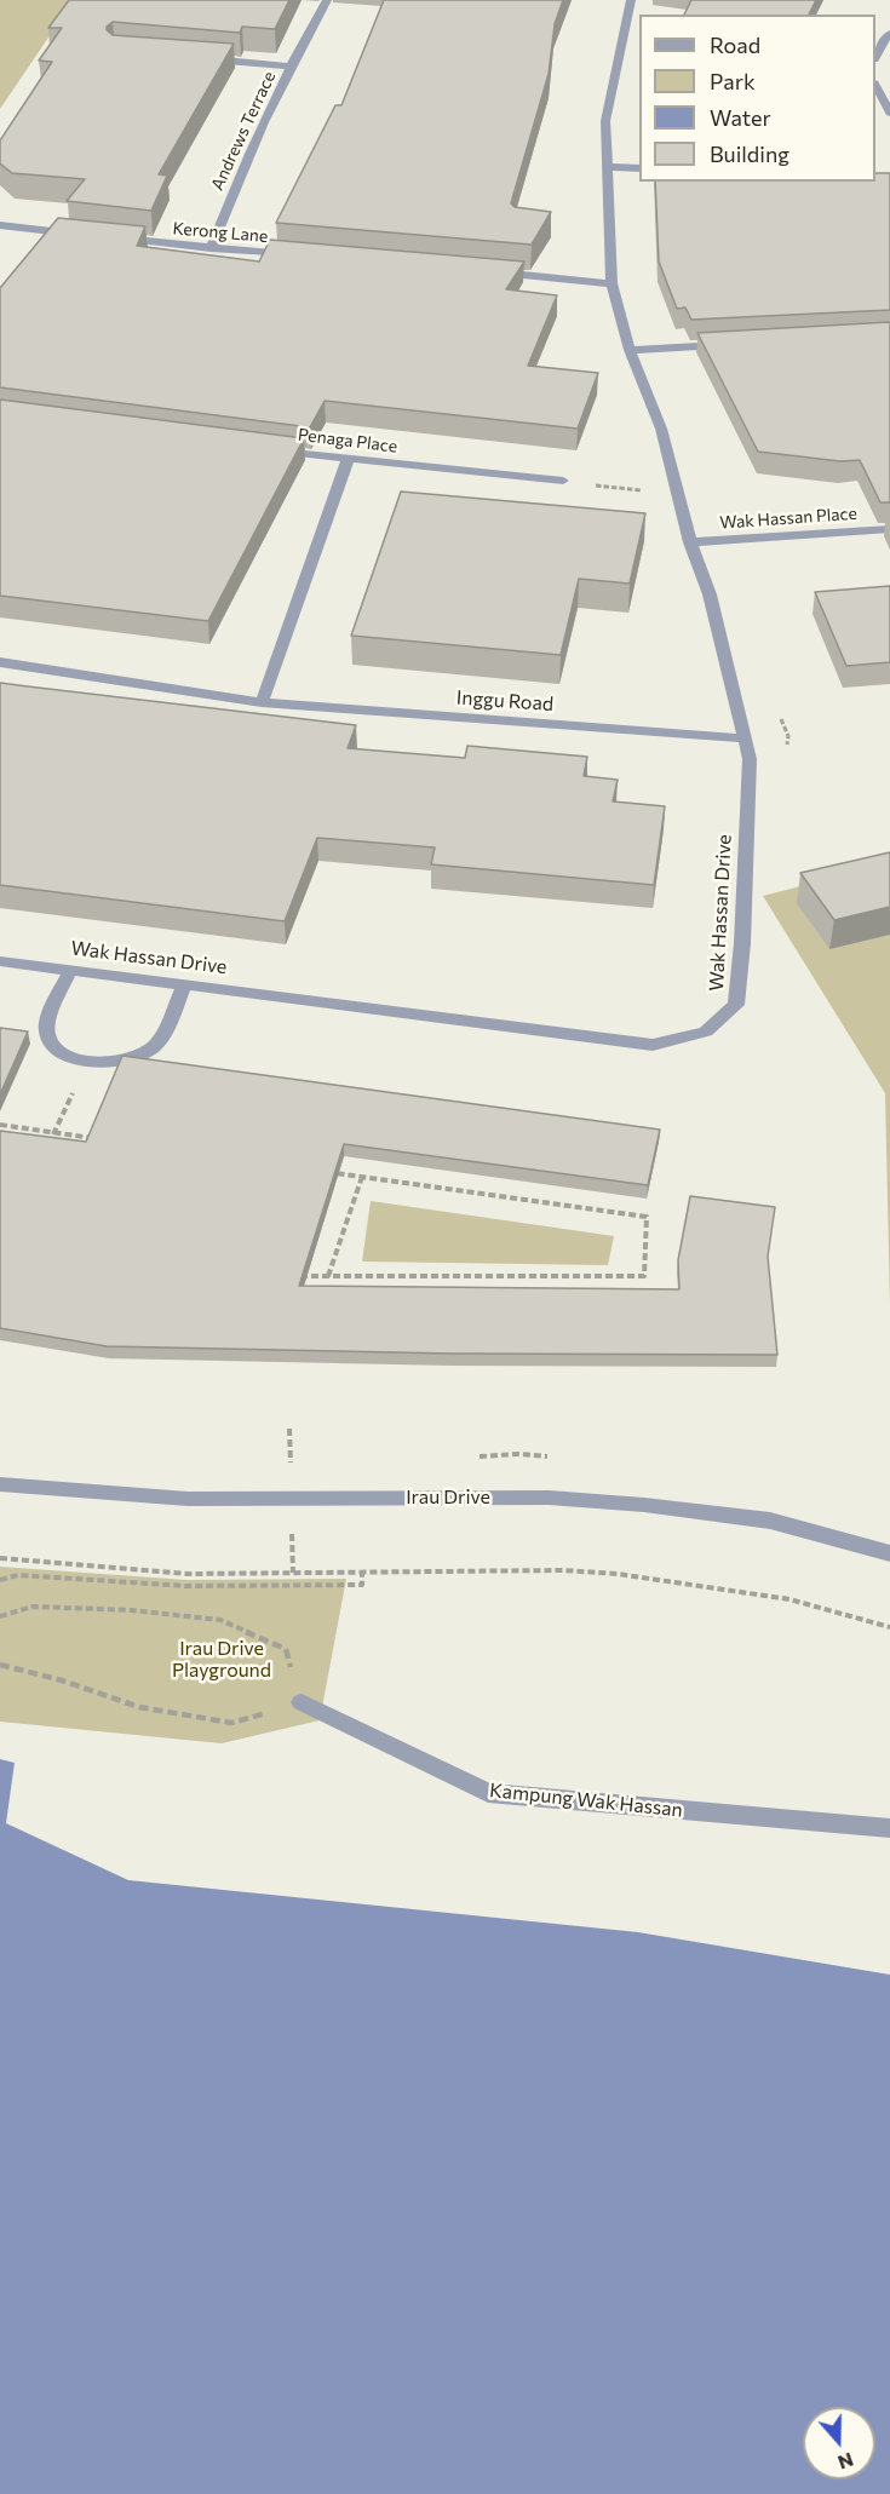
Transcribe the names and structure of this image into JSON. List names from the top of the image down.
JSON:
{
  "streets": {
    "street": [
      "Andrews Terrace",
      "Kerong Lane",
      "Penaga Place",
      "Wak Hassan Place",
      "Inggu Road",
      "Wak Hassan Drive",
      "Irau Drive",
      "Kampung Wak Hassan"
    ]
  },
  "crossings": [
    ["Andrews Terrace", "Kerong Lane"],
    ["Wak Hassan Place", "Wak Hassan Drive"],
    ["Inggu Road", "Wak Hassan Drive"]
  ],
  "parks": ["Irau Drive Playground"],
  "legend": [
    "Road",
    "Park",
    "Water",
    "Building"
  ],
  "north": "bottom"
}
